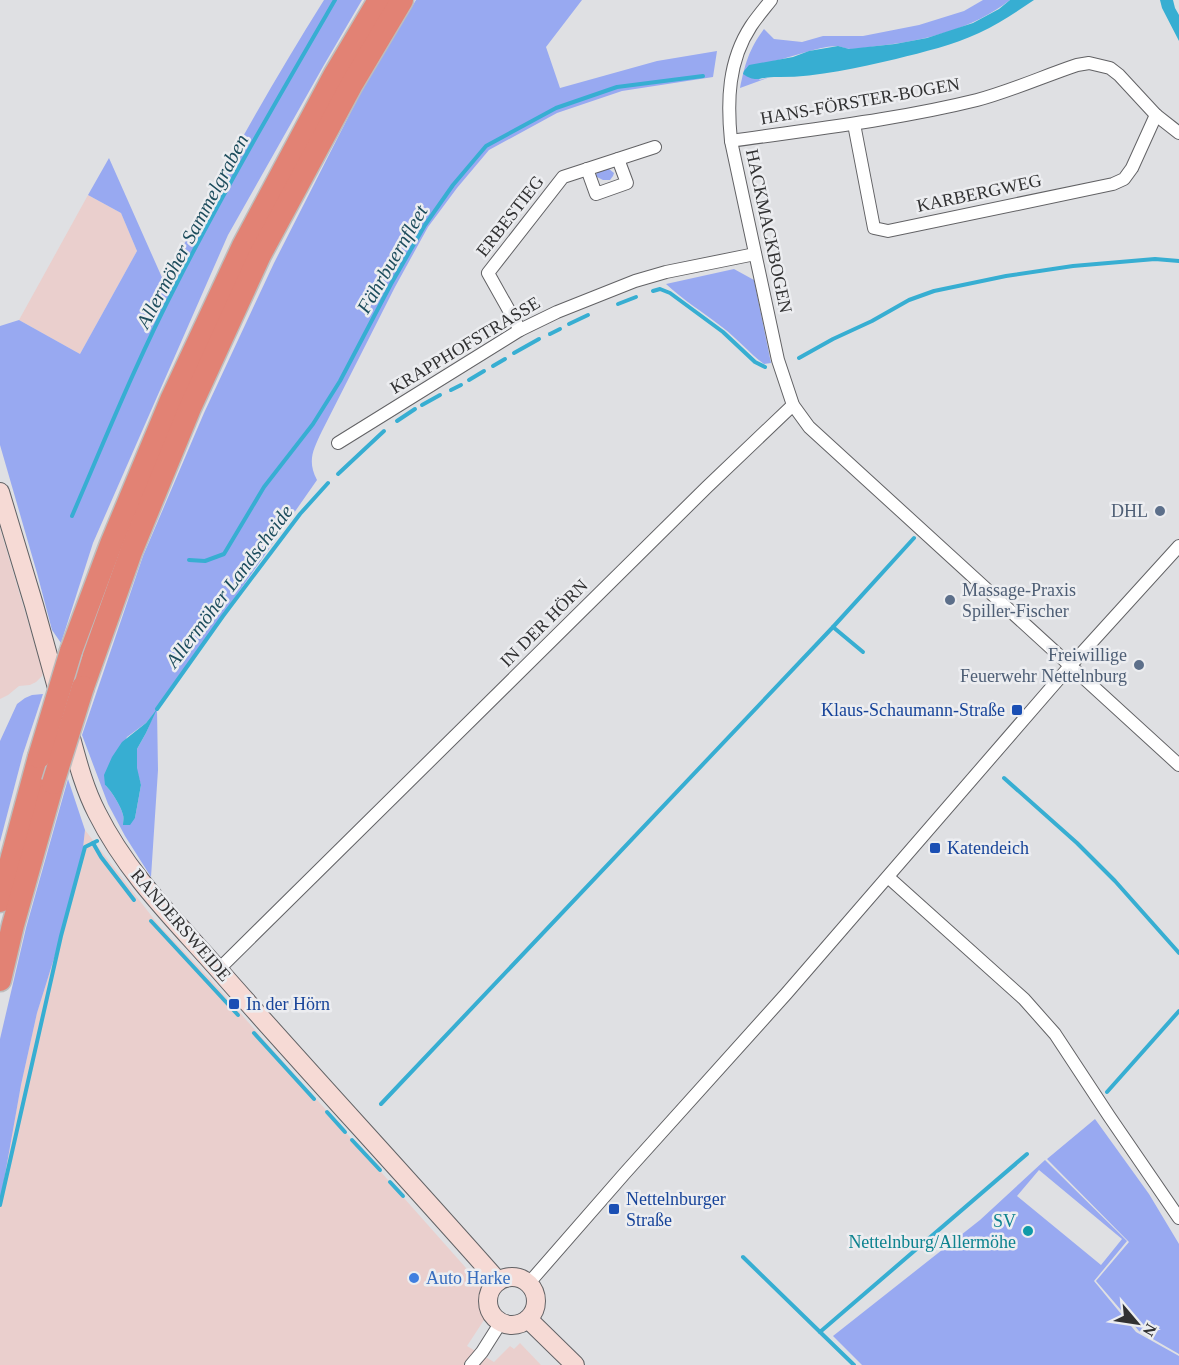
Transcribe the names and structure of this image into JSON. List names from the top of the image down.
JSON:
{
  "streets": {
    "street": [
      "HANS-FÖRSTER-BOGEN",
      "KARBERGWEG",
      "ERBESTIEG",
      "HACKMACKBOGEN",
      "KRAPPHOFSTRASSE",
      "IN DER HÖRN",
      "RANDERSWEIDE"
    ]
  },
  "crossings": [
    ["HANS-FÖRSTER-BOGEN", "KARBERGWEG"],
    ["HANS-FÖRSTER-BOGEN", "HACKMACKBOGEN"],
    ["ERBESTIEG", "KRAPPHOFSTRASSE"],
    ["HACKMACKBOGEN", "KRAPPHOFSTRASSE"],
    ["HACKMACKBOGEN", "IN DER HÖRN"],
    ["IN DER HÖRN", "RANDERSWEIDE"]
  ],
  "water": ["Allermöher Sammelgraben", "Fährbuernfleet", "Allermöher Landscheide"],
  "places": {
    "other": [
      "DHL",
      "Massage-Praxis Spiller-Fischer",
      "Freiwillige Feuerwehr Nettelnburg",
      "SV Nettelnburg/Allermöhe",
      "Auto Harke"
    ],
    "transit": [
      "Klaus-Schaumann-Straße",
      "Katendeich",
      "In der Hörn",
      "Nettelnburger Straße"
    ]
  },
  "north": "bottom right"
}
